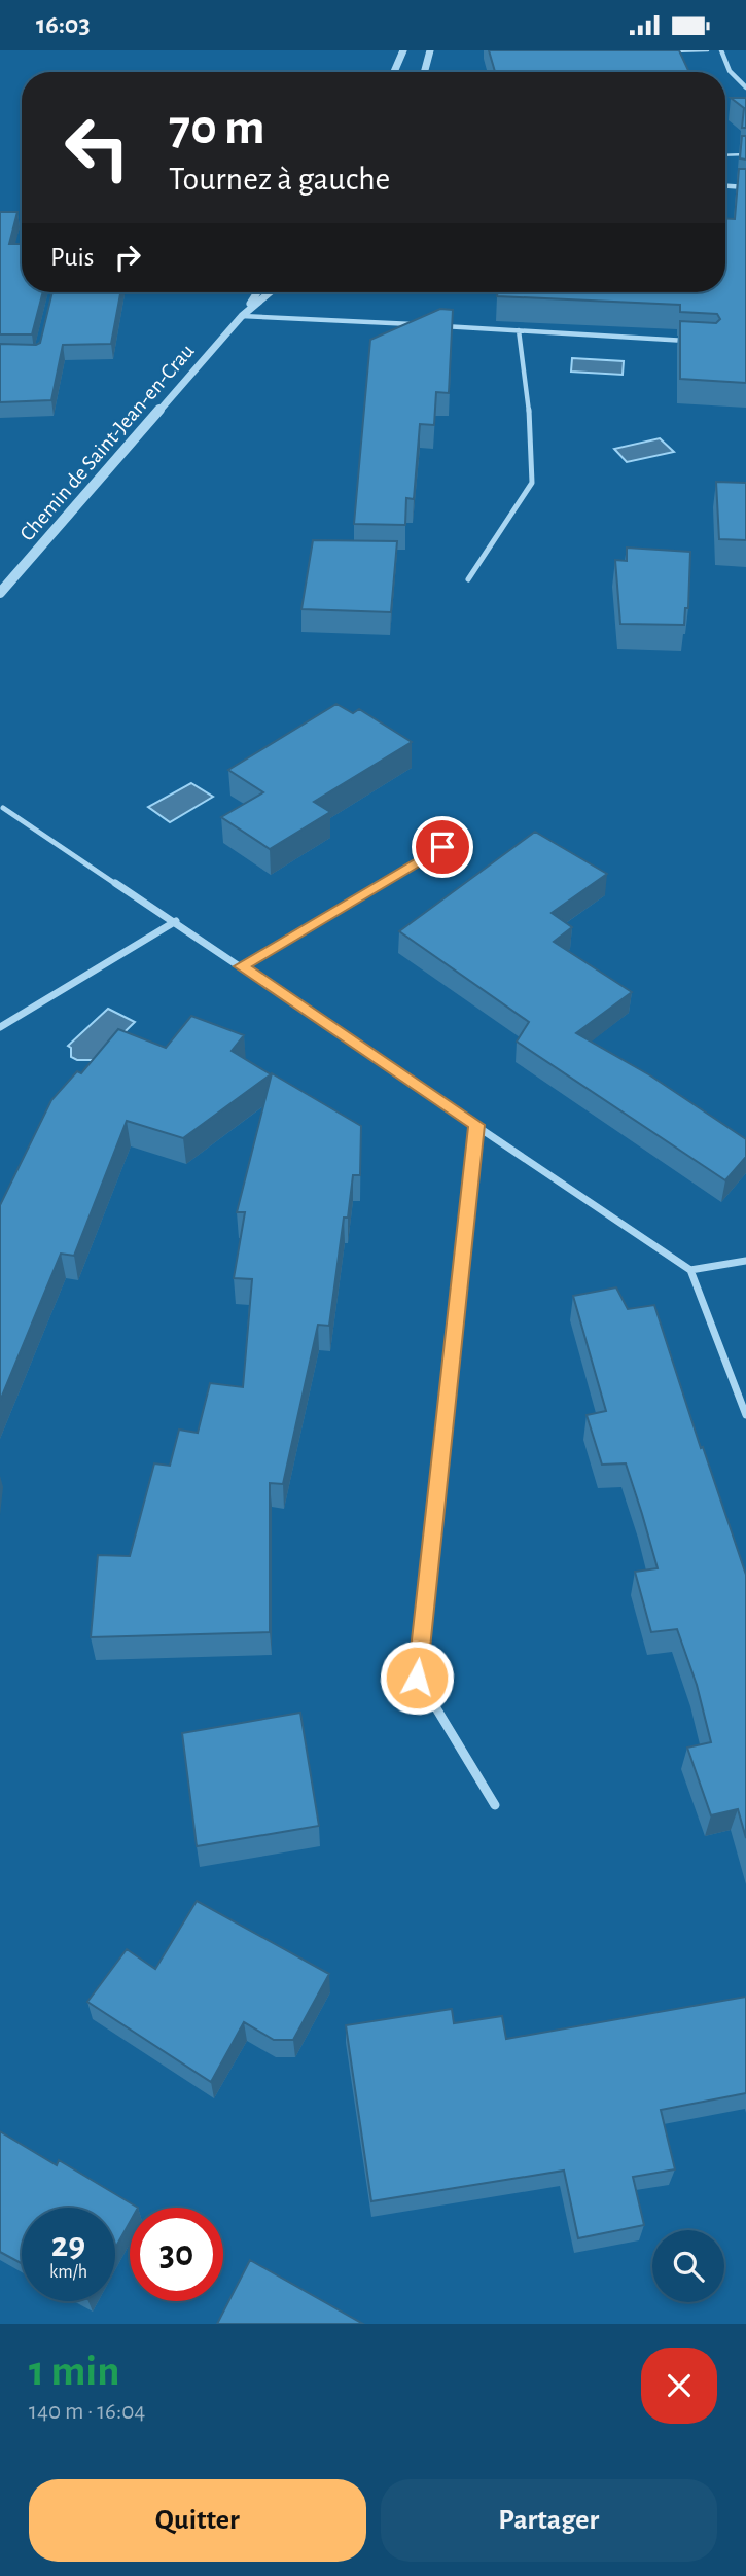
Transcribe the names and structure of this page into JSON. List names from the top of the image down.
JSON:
{
  "streets": {
    "street": ["Chemin de Saint-Jean-en-Crau"]
  },
  "page": {
    "status": "16:03",
    "turn": ["70 m", "Tournez à gauche"],
    "then": "Puis",
    "speed": "29 km/h",
    "limit": "30",
    "heading": ["1 min", "140 m · 16:04"],
    "buttons": ["Quitter", "Partager"]
  }
}
